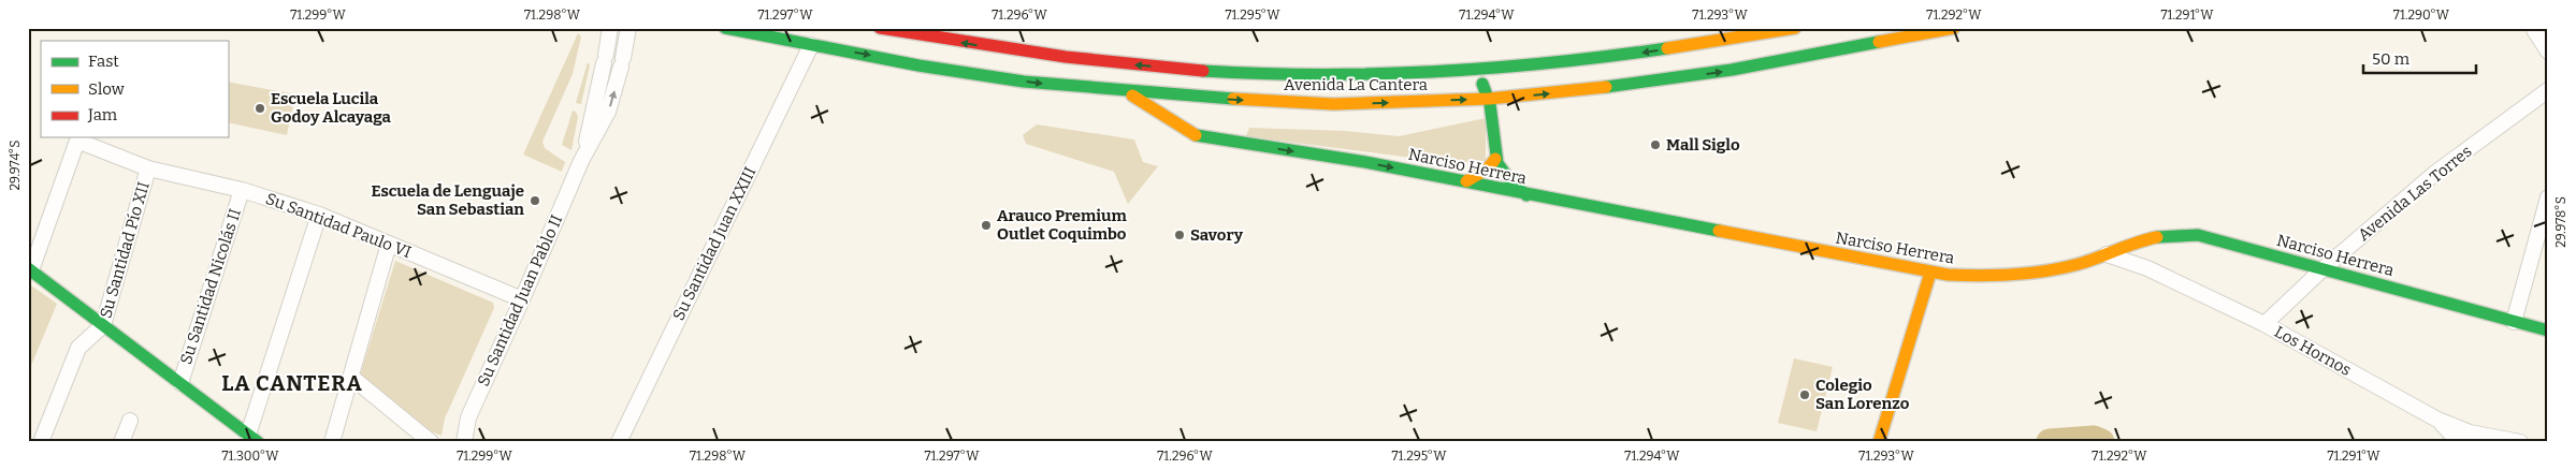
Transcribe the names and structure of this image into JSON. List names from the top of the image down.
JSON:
{
  "streets": {
    "main road": ["Avenida La Cantera", "Narciso Herrera"],
    "street": [
      "Avenida Las Torres",
      "Su Santidad Paulo VI",
      "Su Santidad Juan XXIII",
      "Su Santidad Pío XII",
      "Su Santidad Nicolás II",
      "Su Santidad Juan Pablo II",
      "Los Hornos"
    ]
  },
  "crossings": [
    ["Avenida La Cantera", "Su Santidad Juan XXIII"],
    ["Narciso Herrera", "Avenida Las Torres"],
    ["Narciso Herrera", "Los Hornos"],
    ["Avenida Las Torres", "Los Hornos"],
    ["Su Santidad Paulo VI", "Su Santidad Pío XII"],
    ["Su Santidad Paulo VI", "Su Santidad Nicolás II"],
    ["Su Santidad Paulo VI", "Su Santidad Juan Pablo II"]
  ],
  "districts": ["LA CANTERA"],
  "places": [
    "Escuela Lucila Godoy Alcayaga",
    "Mall Siglo",
    "Escuela de Lenguaje San Sebastian",
    "Arauco Premium Outlet Coquimbo",
    "Savory",
    "Colegio San Lorenzo"
  ],
  "legend": ["Fast", "Slow", "Jam"],
  "scale_bar": "50 m",
  "coordinates": [
    "71.299°W",
    "71.298°W",
    "71.297°W",
    "71.296°W",
    "71.295°W",
    "71.294°W",
    "71.293°W",
    "71.292°W",
    "71.291°W",
    "71.290°W",
    "29.974°S",
    "29.978°S",
    "71.300°W"
  ]
}
